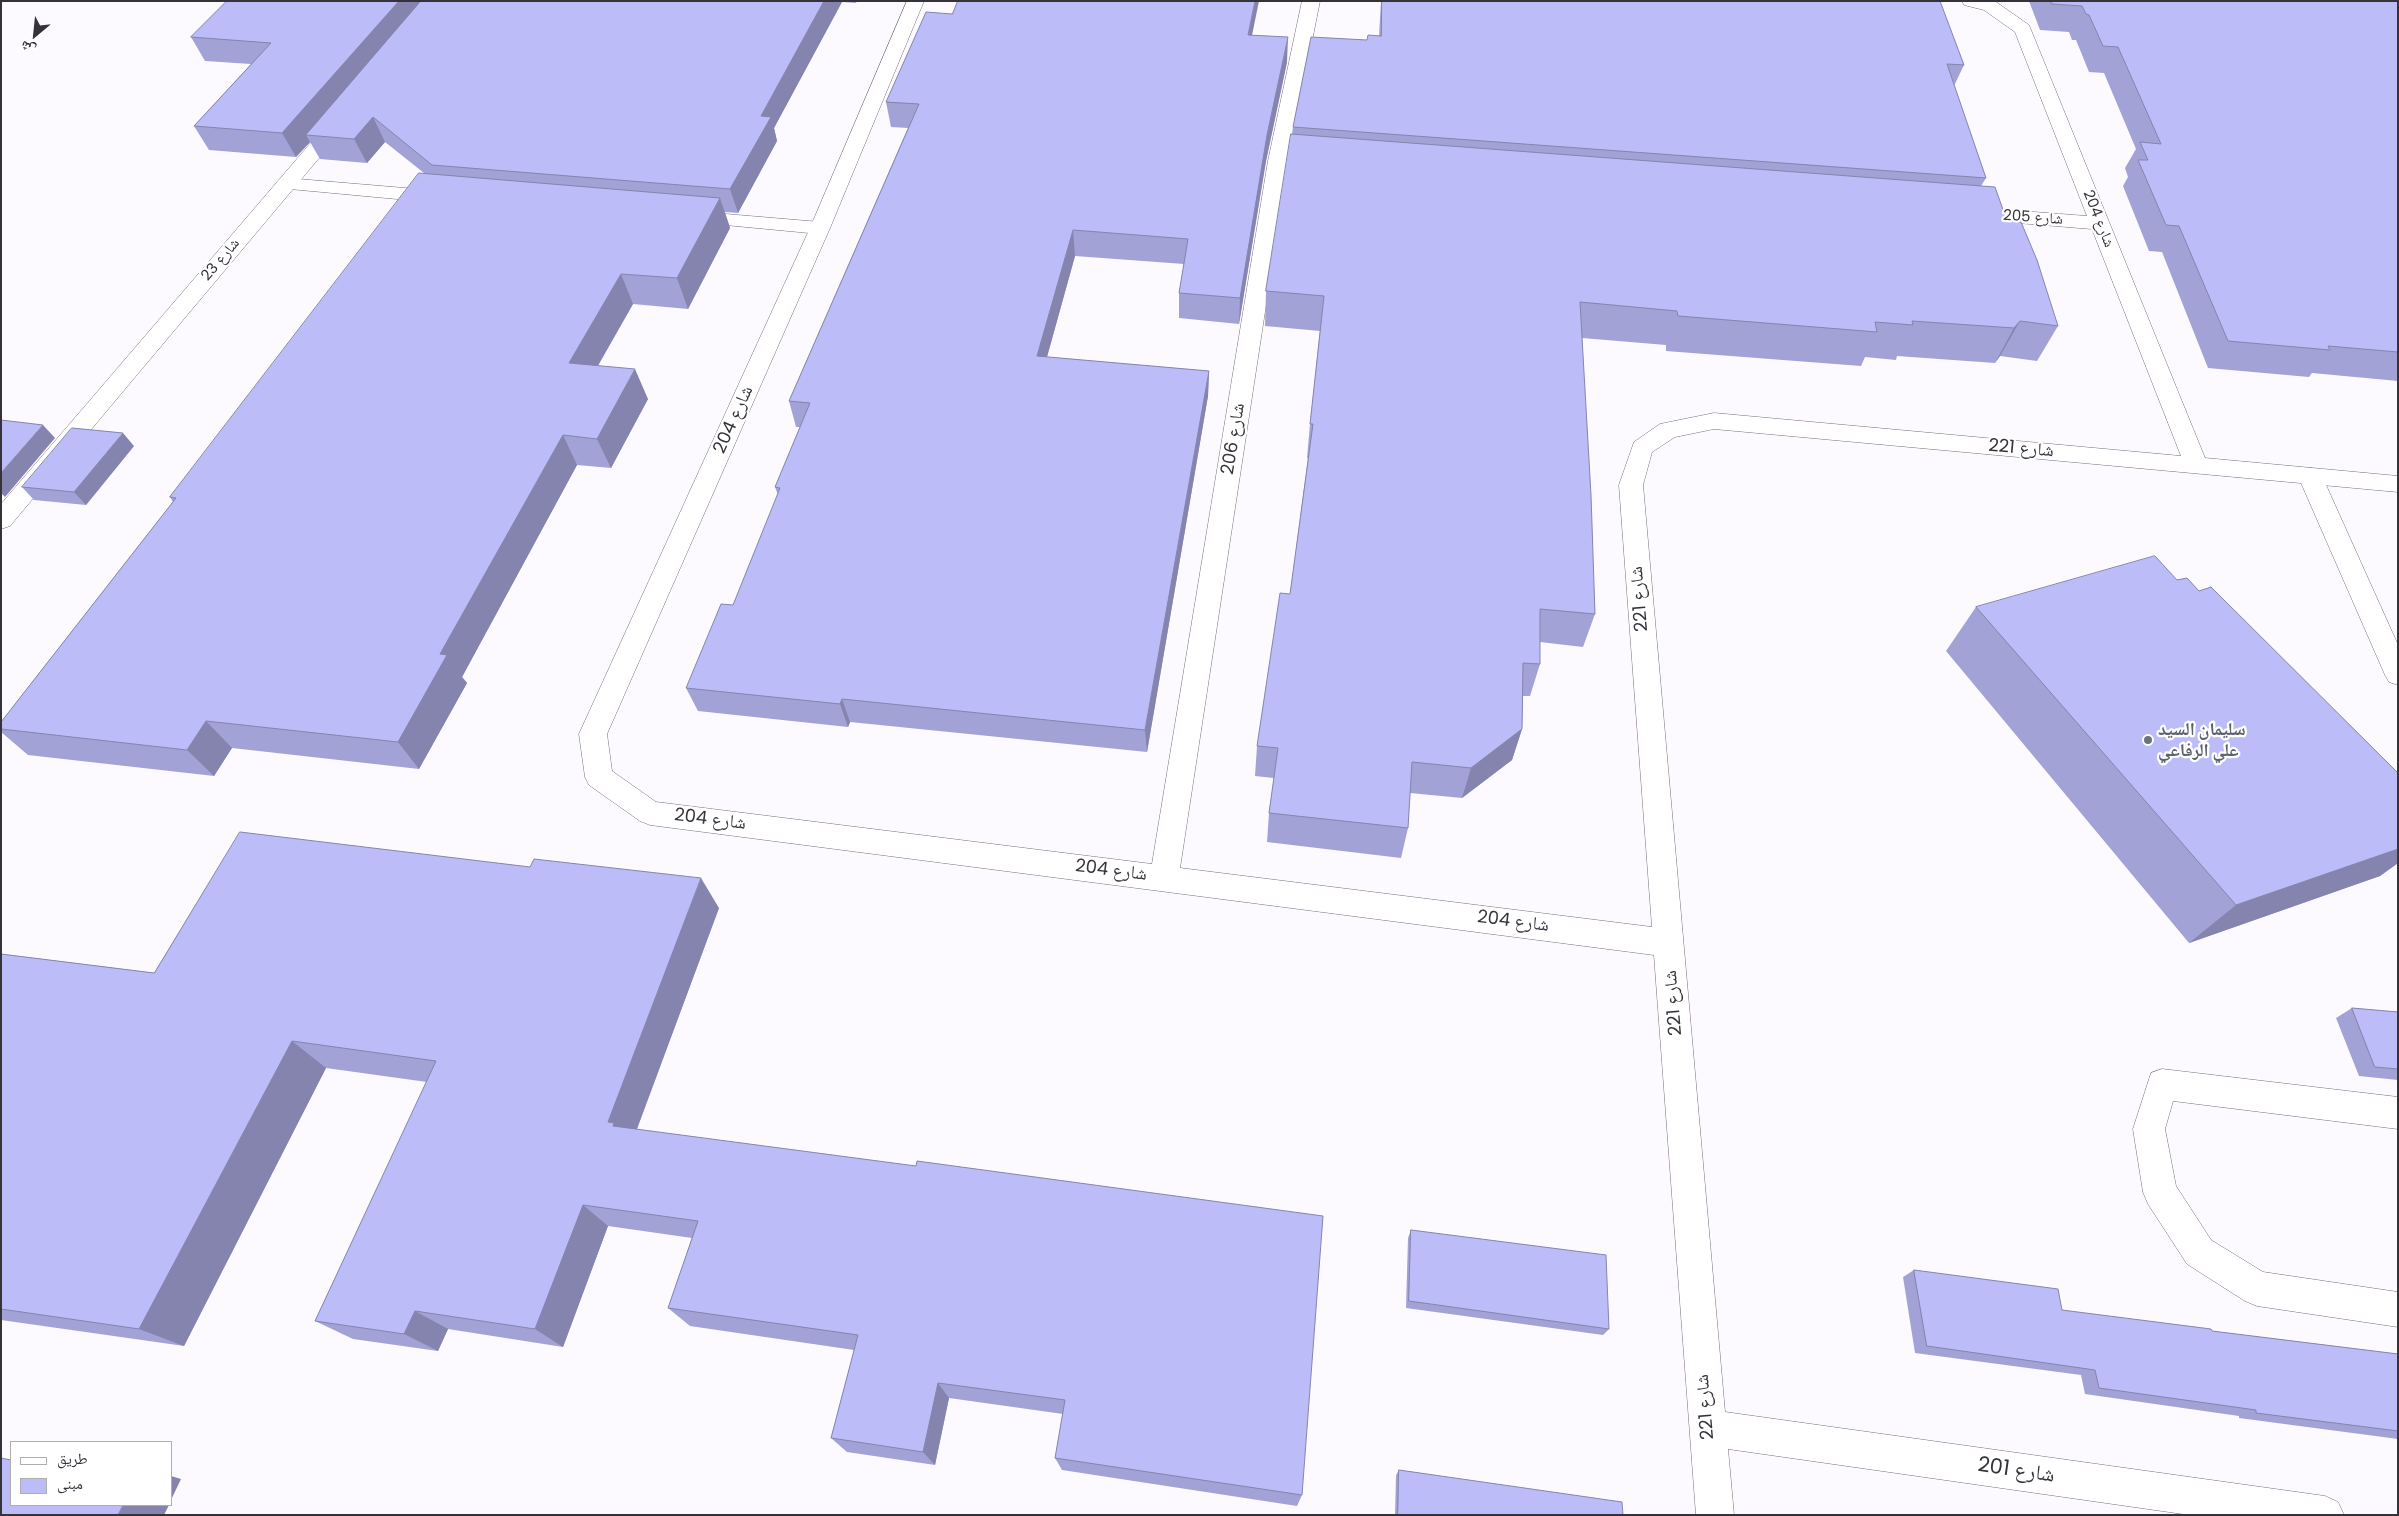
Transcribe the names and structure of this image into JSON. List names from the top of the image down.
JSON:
{
  "streets": {
    "street": [
      "شارع 205",
      "شارع 204",
      "شارع 23",
      "شارع 206",
      "شارع 221",
      "شارع 201"
    ]
  },
  "crossings": [
    ["شارع 205", "شارع 204"],
    ["شارع 204", "شارع 206"],
    ["شارع 204", "شارع 221"],
    ["شارع 221", "شارع 201"]
  ],
  "places": ["سليمان السيد علي الرفاعي"],
  "legend": ["طريق", "مبنى"],
  "north": "bottom left"
}
